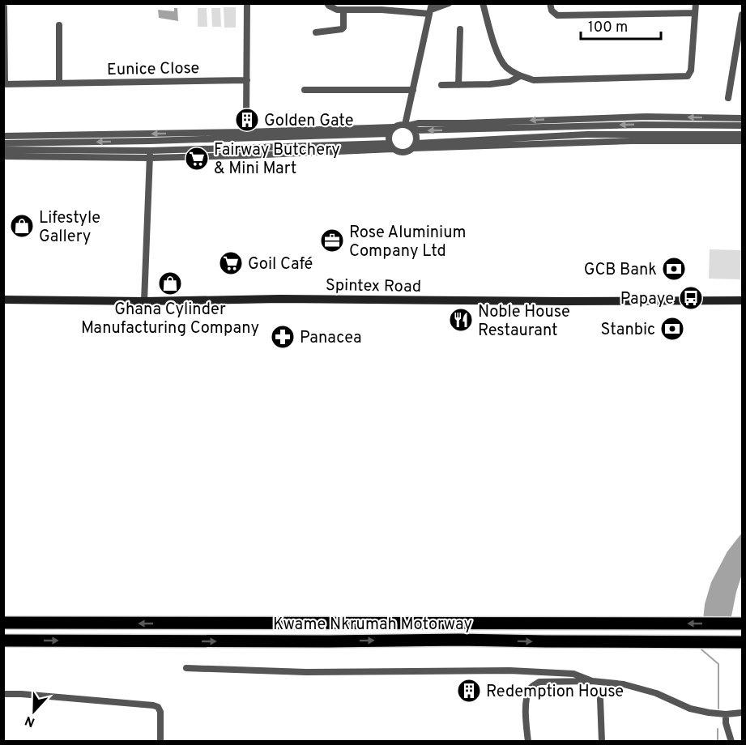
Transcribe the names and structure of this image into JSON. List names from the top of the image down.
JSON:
{
  "streets": {
    "highway": ["Kwame Nkrumah Motorway"],
    "main road": ["Spintex Road"],
    "street": ["Eunice Close"]
  },
  "places": {
    "building": ["Golden Gate", "Redemption House"],
    "supermarket": ["Fairway Butchery & Mini Mart", "Goil Café"],
    "shop": ["Lifestyle Gallery", "Ghana Cylinder Manufacturing Company"],
    "office": ["Rose Aluminium Company Ltd"],
    "bank": ["GCB Bank", "Stanbic"],
    "bus stop": ["Papaye"],
    "restaurant": ["Noble House Restaurant"],
    "pharmacy": ["Panacea"]
  },
  "scale_bar": "100 m",
  "north": "bottom"
}
